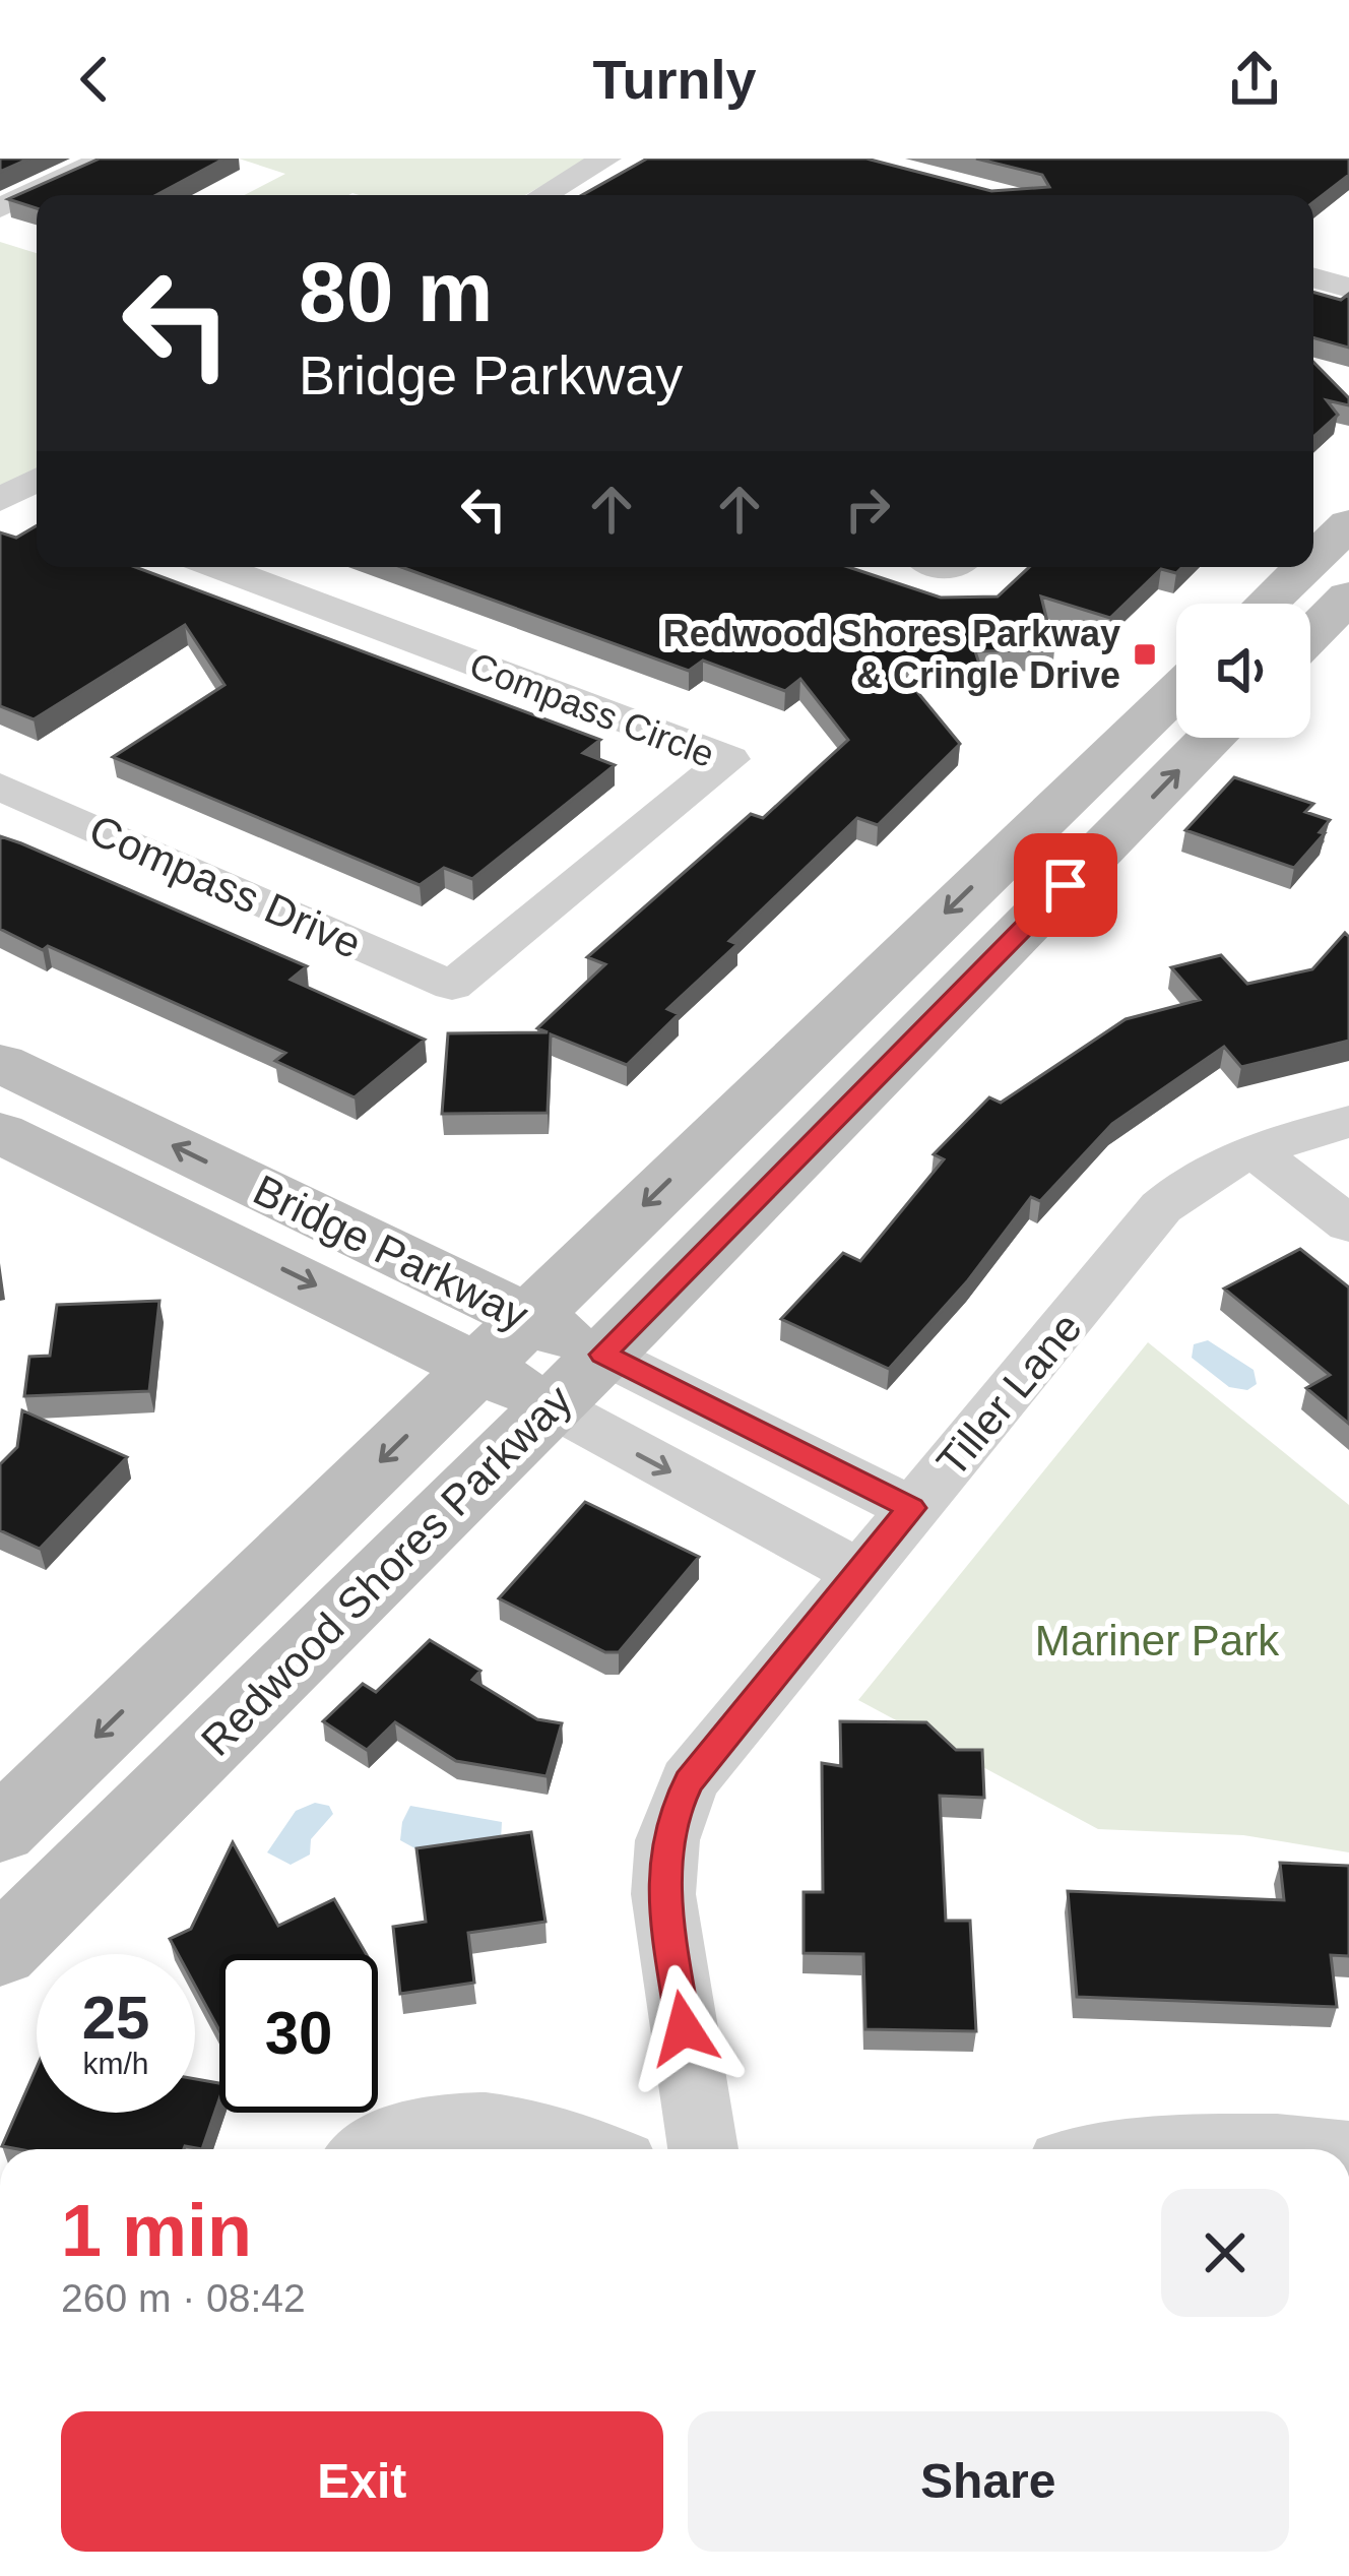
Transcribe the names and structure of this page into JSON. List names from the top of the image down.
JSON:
{
  "streets": {
    "main road": ["Bridge Parkway", "Redwood Shores Parkway"],
    "street": ["Compass Circle", "Compass Drive", "Tiller Lane"]
  },
  "crossings": [
    ["Compass Circle", "Compass Drive"],
    ["Bridge Parkway", "Tiller Lane"],
    ["Bridge Parkway", "Redwood Shores Parkway"]
  ],
  "parks": ["Mariner Park"],
  "places": {
    "transit": ["Redwood Shores Parkway & Cringle Drive"]
  },
  "page": {
    "header": "Turnly",
    "turn": ["80 m", "Bridge Parkway"],
    "speed": "25 km/h",
    "limit": "30",
    "heading": ["1 min", "260 m · 08:42"],
    "buttons": ["Exit", "Share"]
  }
}
